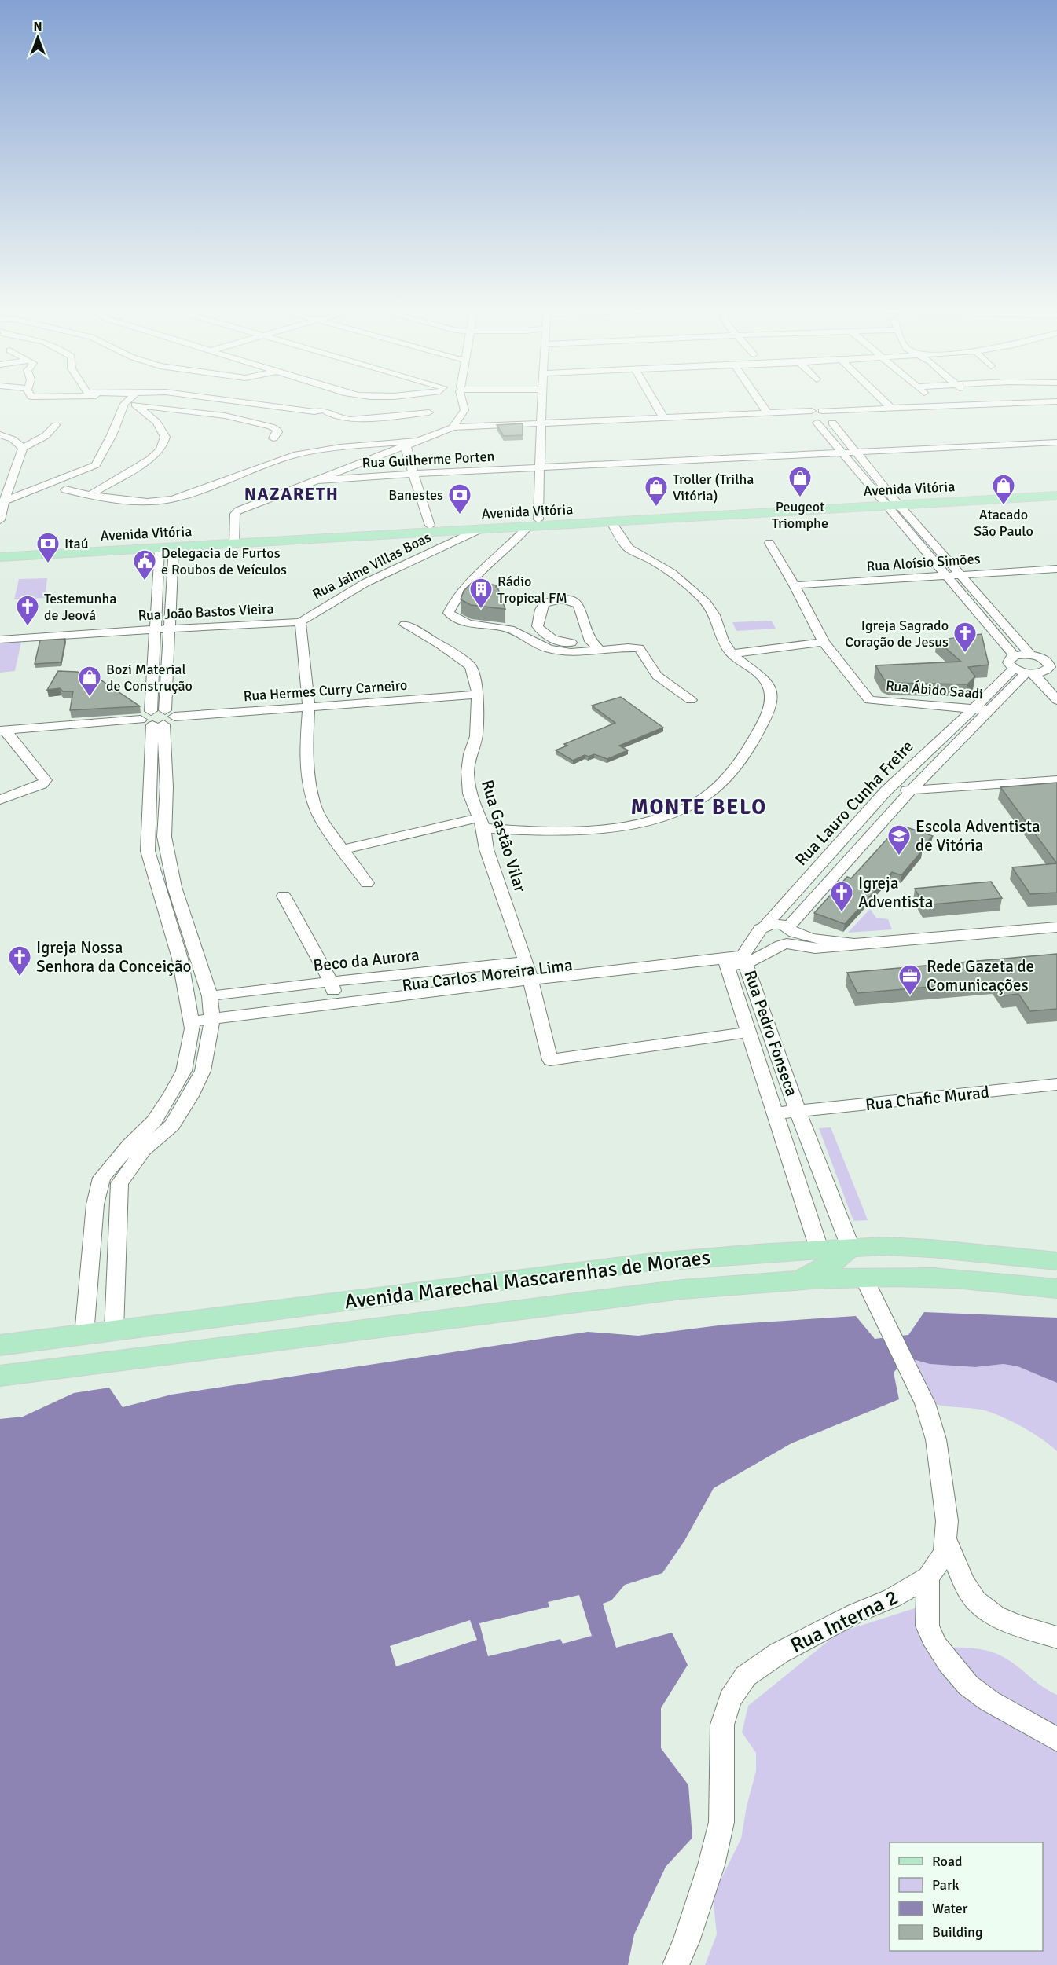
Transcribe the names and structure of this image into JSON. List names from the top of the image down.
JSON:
{
  "streets": {
    "main road": ["Avenida Vitória", "Avenida Marechal Mascarenhas de Moraes"],
    "street": [
      "Rua Guilherme Porten",
      "Rua Aloísio Simões",
      "Rua Jaime Villas Boas",
      "Rua João Bastos Vieira",
      "Rua Ábido Saadi",
      "Rua Hermes Curry Carneiro",
      "Rua Lauro Cunha Freire",
      "Rua Gastão Vilar",
      "Beco da Aurora",
      "Rua Carlos Moreira Lima",
      "Rua Pedro Fonseca",
      "Rua Chafic Murad",
      "Rua Interna 2"
    ]
  },
  "crossings": [
    ["Avenida Vitória", "Rua Jaime Villas Boas"],
    ["Rua Aloísio Simões", "Rua Ábido Saadi"],
    ["Rua Jaime Villas Boas", "Rua João Bastos Vieira"],
    ["Rua Ábido Saadi", "Rua Lauro Cunha Freire"],
    ["Rua Hermes Curry Carneiro", "Rua Gastão Vilar"],
    ["Rua Lauro Cunha Freire", "Rua Carlos Moreira Lima"],
    ["Rua Gastão Vilar", "Beco da Aurora"],
    ["Rua Gastão Vilar", "Rua Carlos Moreira Lima"],
    ["Rua Carlos Moreira Lima", "Rua Pedro Fonseca"],
    ["Rua Pedro Fonseca", "Rua Chafic Murad"],
    ["Rua Pedro Fonseca", "Avenida Marechal Mascarenhas de Moraes"],
    ["Avenida Marechal Mascarenhas de Moraes", "Rua Interna 2"]
  ],
  "districts": ["NAZARETH", "MONTE BELO"],
  "places": {
    "shop": [
      "Peugeot Triomphe",
      "Atacado São Paulo",
      "Troller (Trilha Vitória)",
      "Bozi Material de Construção"
    ],
    "bank": ["Banestes", "Itaú"],
    "public building": ["Delegacia de Furtos e Roubos de Veículos"],
    "building": ["Rádio Tropical FM"],
    "church": [
      "Testemunha de Jeová",
      "Igreja Sagrado Coração de Jesus",
      "Igreja Adventista",
      "Igreja Nossa Senhora da Conceição"
    ],
    "school or university": ["Escola Adventista de Vitória"],
    "office": ["Rede Gazeta de Comunicações"]
  },
  "legend": [
    "Road",
    "Park",
    "Water",
    "Building"
  ],
  "north": "top"
}
